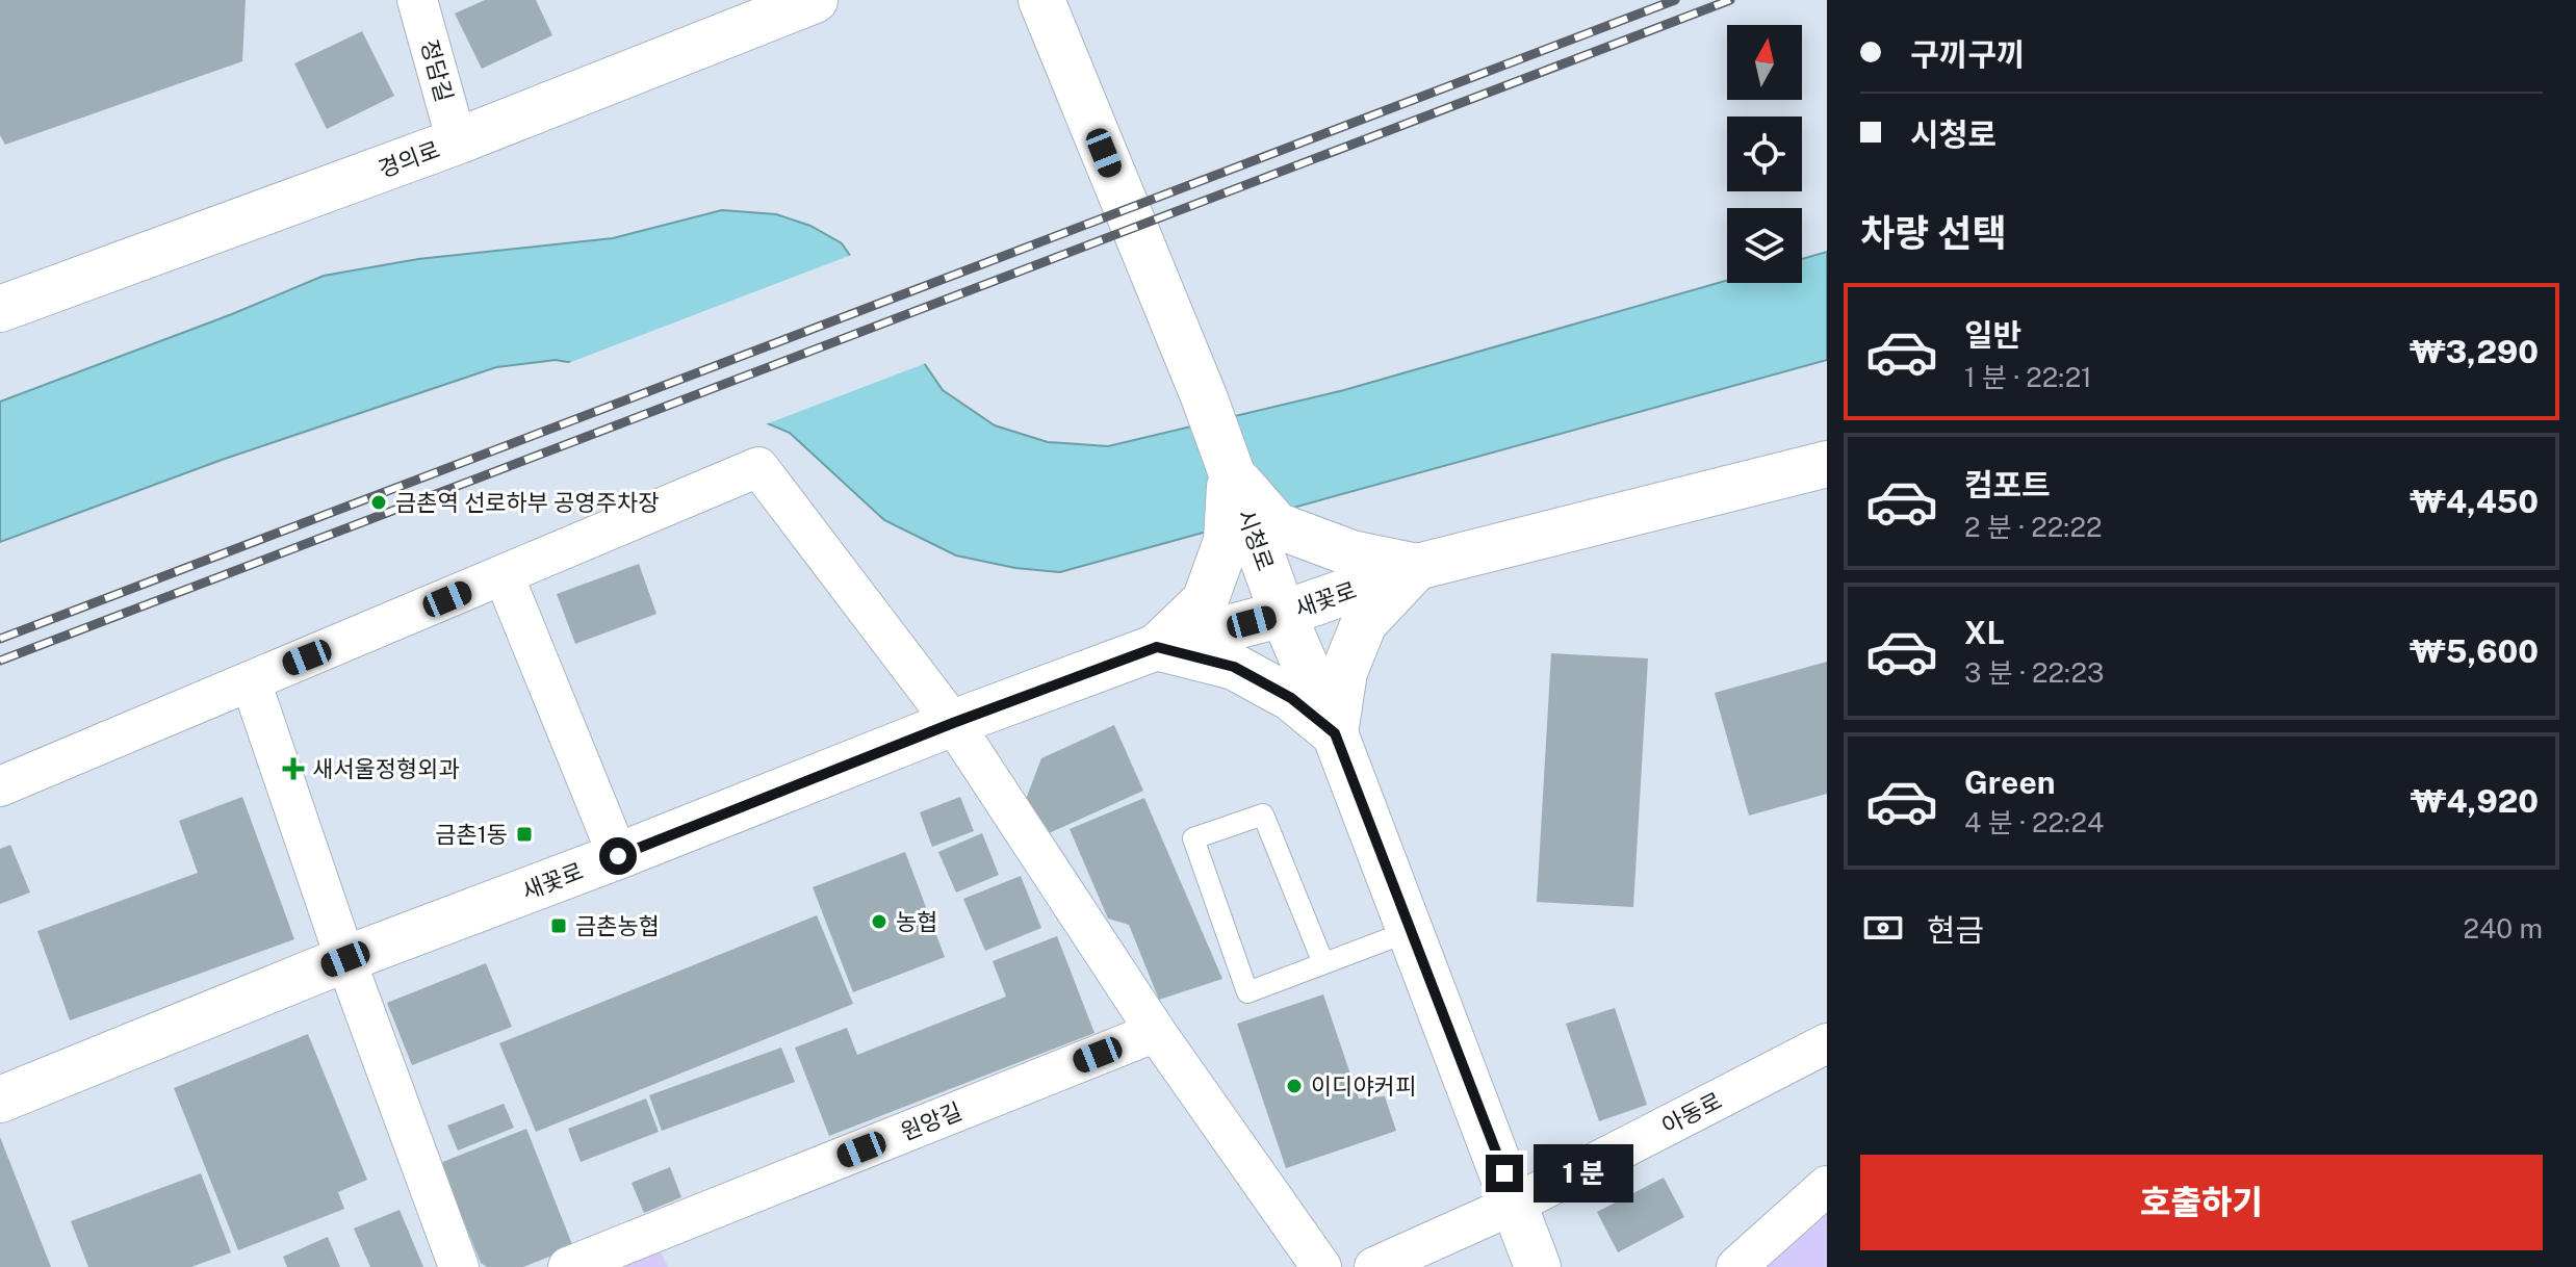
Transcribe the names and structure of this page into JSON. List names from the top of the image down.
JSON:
{
  "streets": {
    "street": [
      "정담길",
      "경의로",
      "시청로",
      "새꽃로",
      "아동로",
      "원앙길"
    ]
  },
  "crossings": [
    ["정담길", "경의로"],
    ["시청로", "새꽃로"],
    ["시청로", "아동로"]
  ],
  "places": {
    "other": ["금촌역 선로하부 공영주차장", "농협", "이디야커피"],
    "health": ["새서울정형외과"],
    "transit": ["금촌1동", "금촌농협"]
  },
  "north": "top",
  "page": {
    "banner": ["구끼구끼", "시청로"],
    "heading": "차량 선택",
    "list": [
      {
        "name": "일반",
        "note": "1 분 · 22:21",
        "value": "₩3,290"
      },
      {
        "name": "컴포트",
        "note": "2 분 · 22:22",
        "value": "₩4,450"
      },
      {
        "name": "XL",
        "note": "3 분 · 22:23",
        "value": "₩5,600"
      },
      {
        "name": "Green",
        "note": "4 분 · 22:24",
        "value": "₩4,920"
      }
    ],
    "pay": ["현금", "240 m"],
    "buttons": "호출하기",
    "bubble": "1 분"
  }
}
